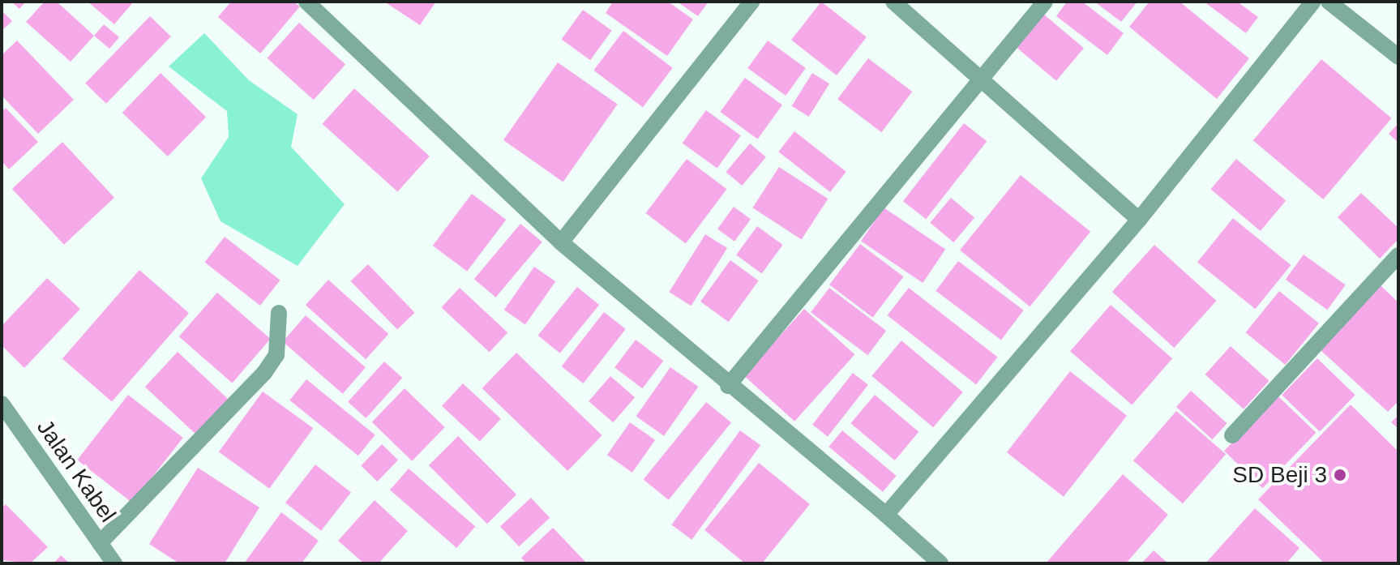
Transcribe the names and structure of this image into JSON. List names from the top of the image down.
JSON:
{
  "streets": {
    "street": ["Jalan Kabel"]
  },
  "places": ["SD Beji 3"]
}
